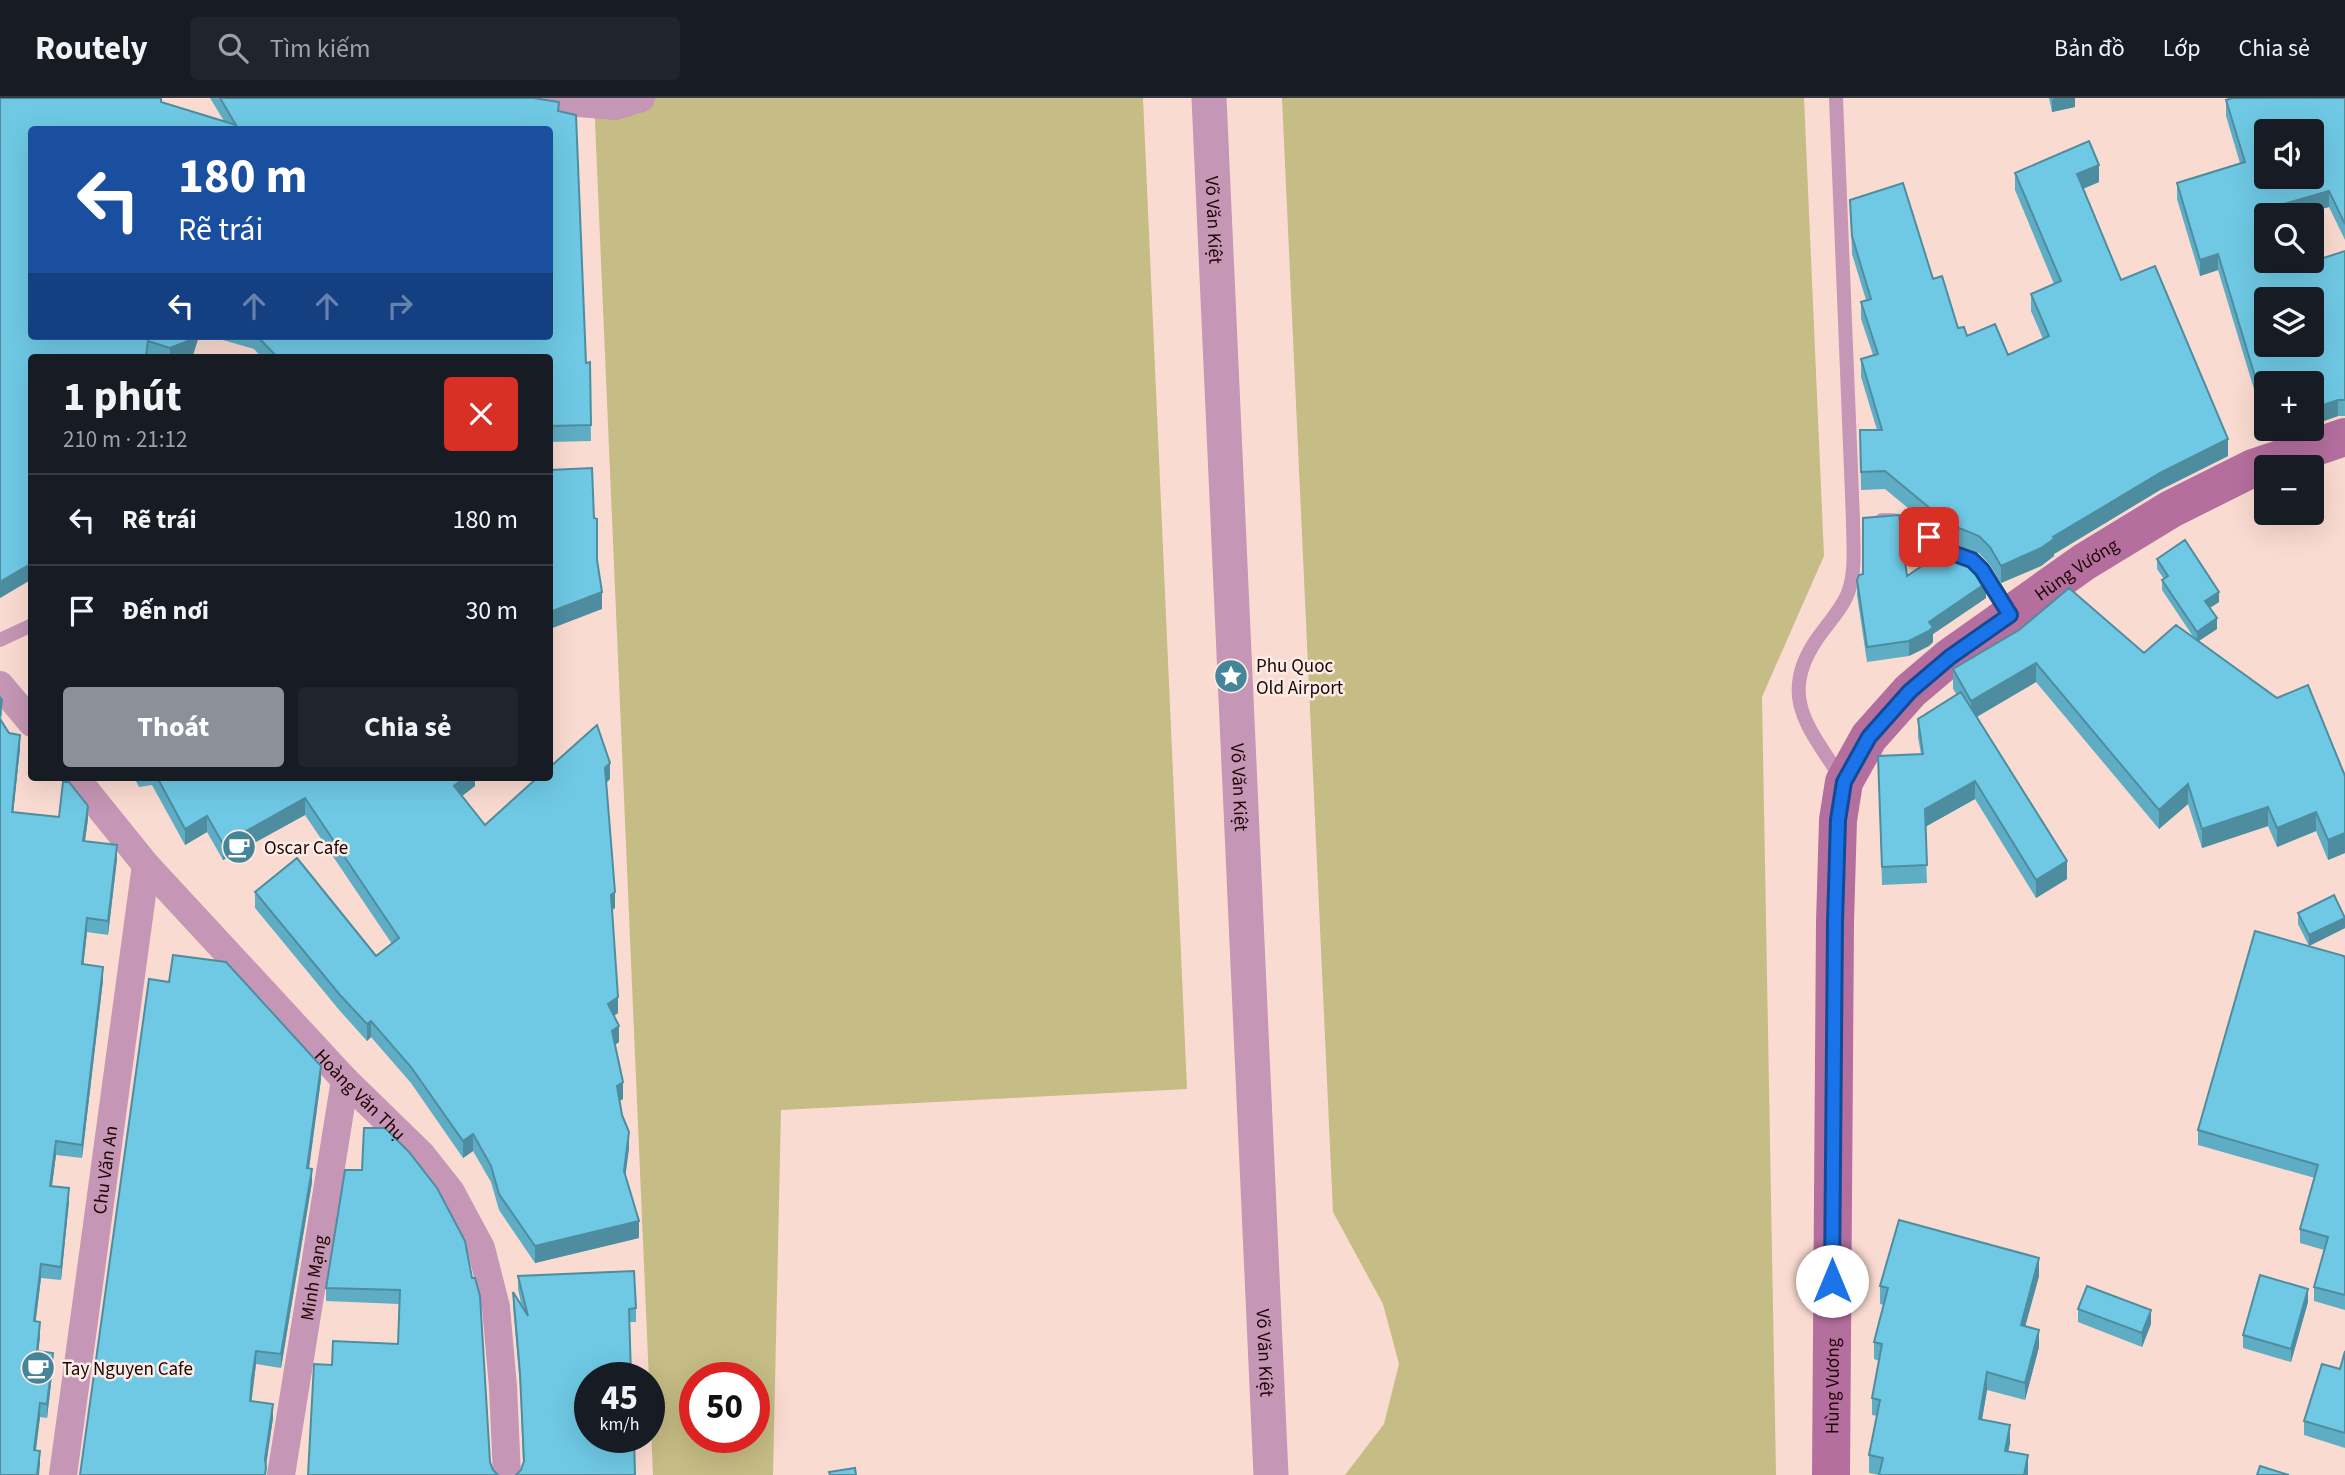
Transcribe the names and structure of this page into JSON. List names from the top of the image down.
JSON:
{
  "streets": {
    "main road": ["Hùng Vương"],
    "street": [
      "Võ Văn Kiệt",
      "Hoàng Văn Thụ",
      "Chu Văn An",
      "Minh Mạng"
    ]
  },
  "crossings": [
    ["Hoàng Văn Thụ", "Chu Văn An"],
    ["Hoàng Văn Thụ", "Minh Mạng"]
  ],
  "places": {
    "place": ["Phu Quoc Old Airport"],
    "cafe": ["Oscar Cafe", "Tay Nguyen Cafe"]
  },
  "page": {
    "header": "Routely",
    "search": "Tìm kiếm",
    "nav": ["Bản đồ", "Lớp", "Chia sẻ"],
    "map_buttons": ["+", "−"],
    "turn": ["180 m", "Rẽ trái"],
    "heading": ["1 phút", "210 m · 21:12"],
    "list": [
      {
        "name": "Rẽ trái",
        "value": "180 m"
      },
      {
        "name": "Đến nơi",
        "value": "30 m"
      }
    ],
    "buttons": ["Thoát", "Chia sẻ"],
    "speed": "45 km/h",
    "limit": "50"
  }
}
